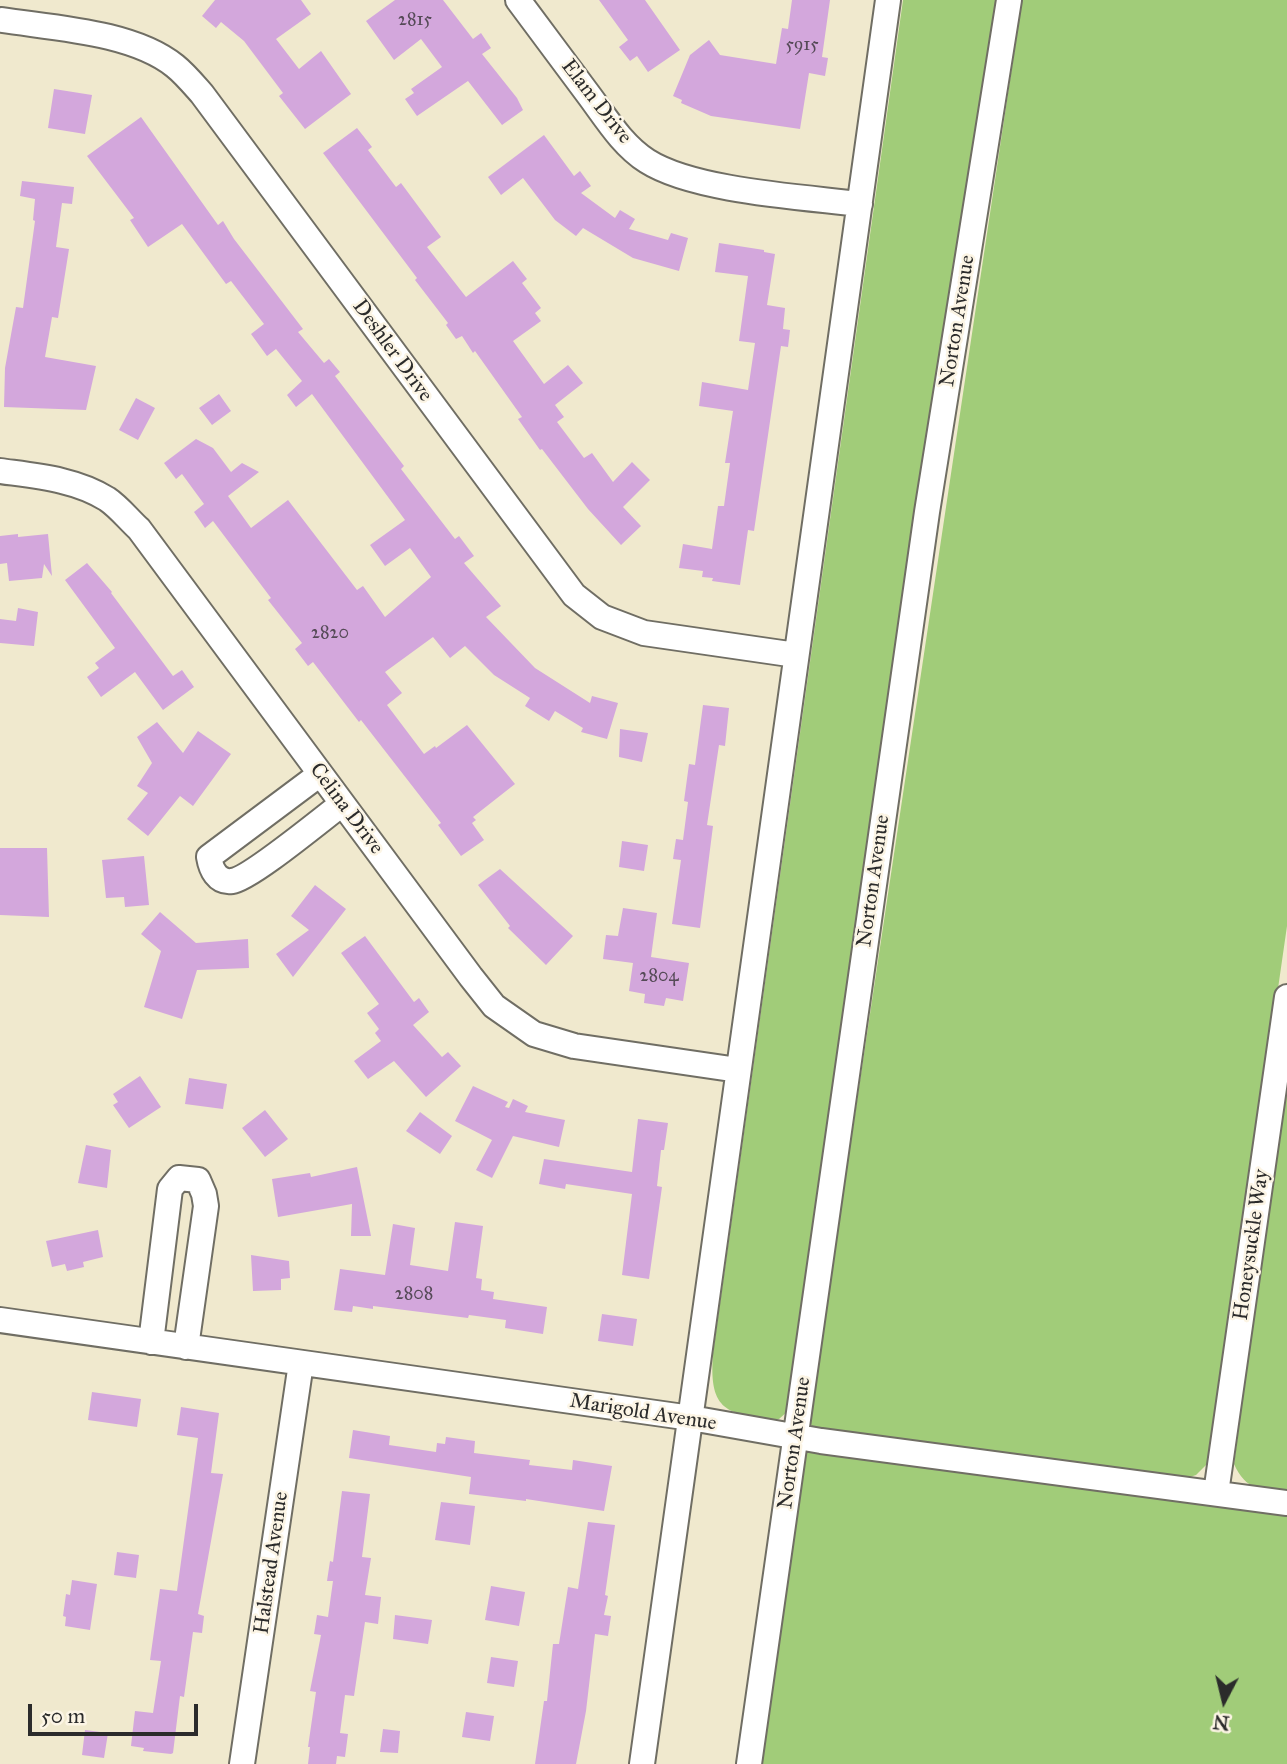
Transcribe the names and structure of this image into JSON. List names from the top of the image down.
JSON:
{
  "streets": {
    "street": [
      "Elam Drive",
      "Norton Avenue",
      "Deshler Drive",
      "Celina Drive",
      "Honeysuckle Way",
      "Marigold Avenue",
      "Halstead Avenue"
    ]
  },
  "crossings": [
    ["Norton Avenue", "Marigold Avenue"],
    ["Honeysuckle Way", "Marigold Avenue"],
    ["Marigold Avenue", "Halstead Avenue"]
  ],
  "house_numbers": [
    "2815",
    "5915",
    "2820",
    "2804",
    "2808"
  ],
  "scale_bar": "50 m",
  "north": "bottom"
}
